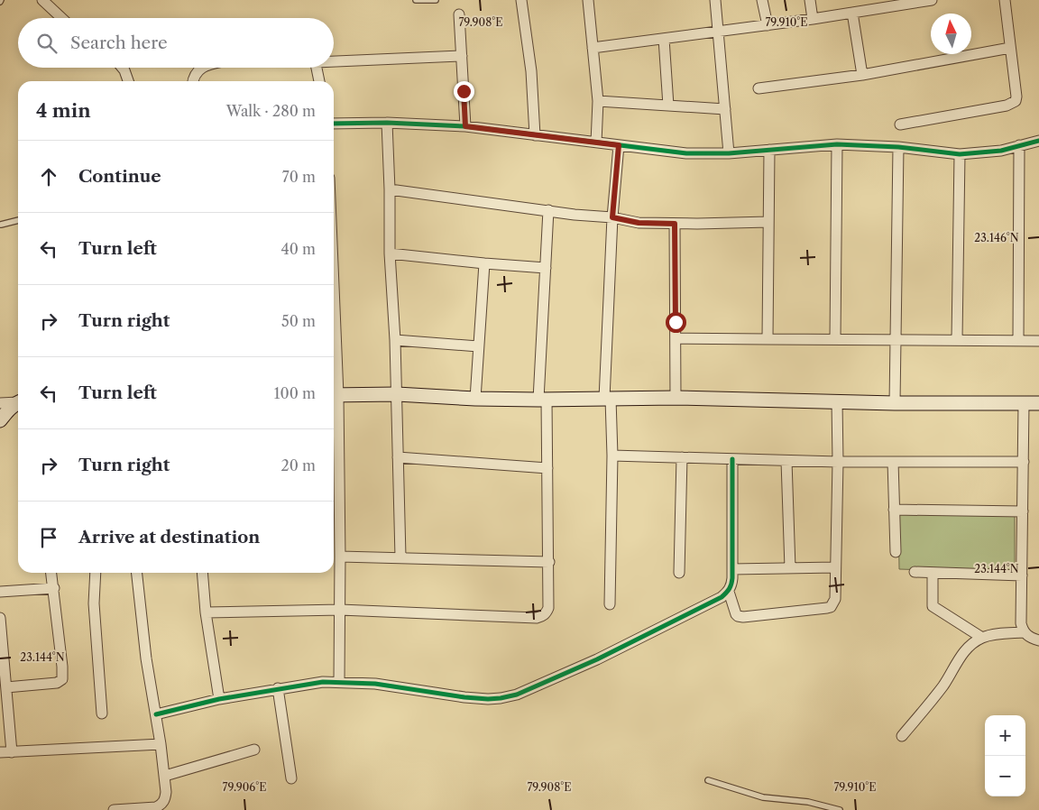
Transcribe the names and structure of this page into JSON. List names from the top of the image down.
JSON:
{
  "north": "top",
  "page": {
    "search": "Search here",
    "heading": ["4 min", "Walk · 280 m"],
    "list": [
      ["Continue", "70 m"],
      ["Turn left", "40 m"],
      ["Turn right", "50 m"],
      ["Turn left", "100 m"],
      ["Turn right", "20 m"],
      "Arrive at destination"
    ],
    "map_buttons": ["+", "−"]
  },
  "coordinates": [
    "79.908°E",
    "79.910°E",
    "23.146°N",
    "23.144°N",
    "79.906°E"
  ]
}
